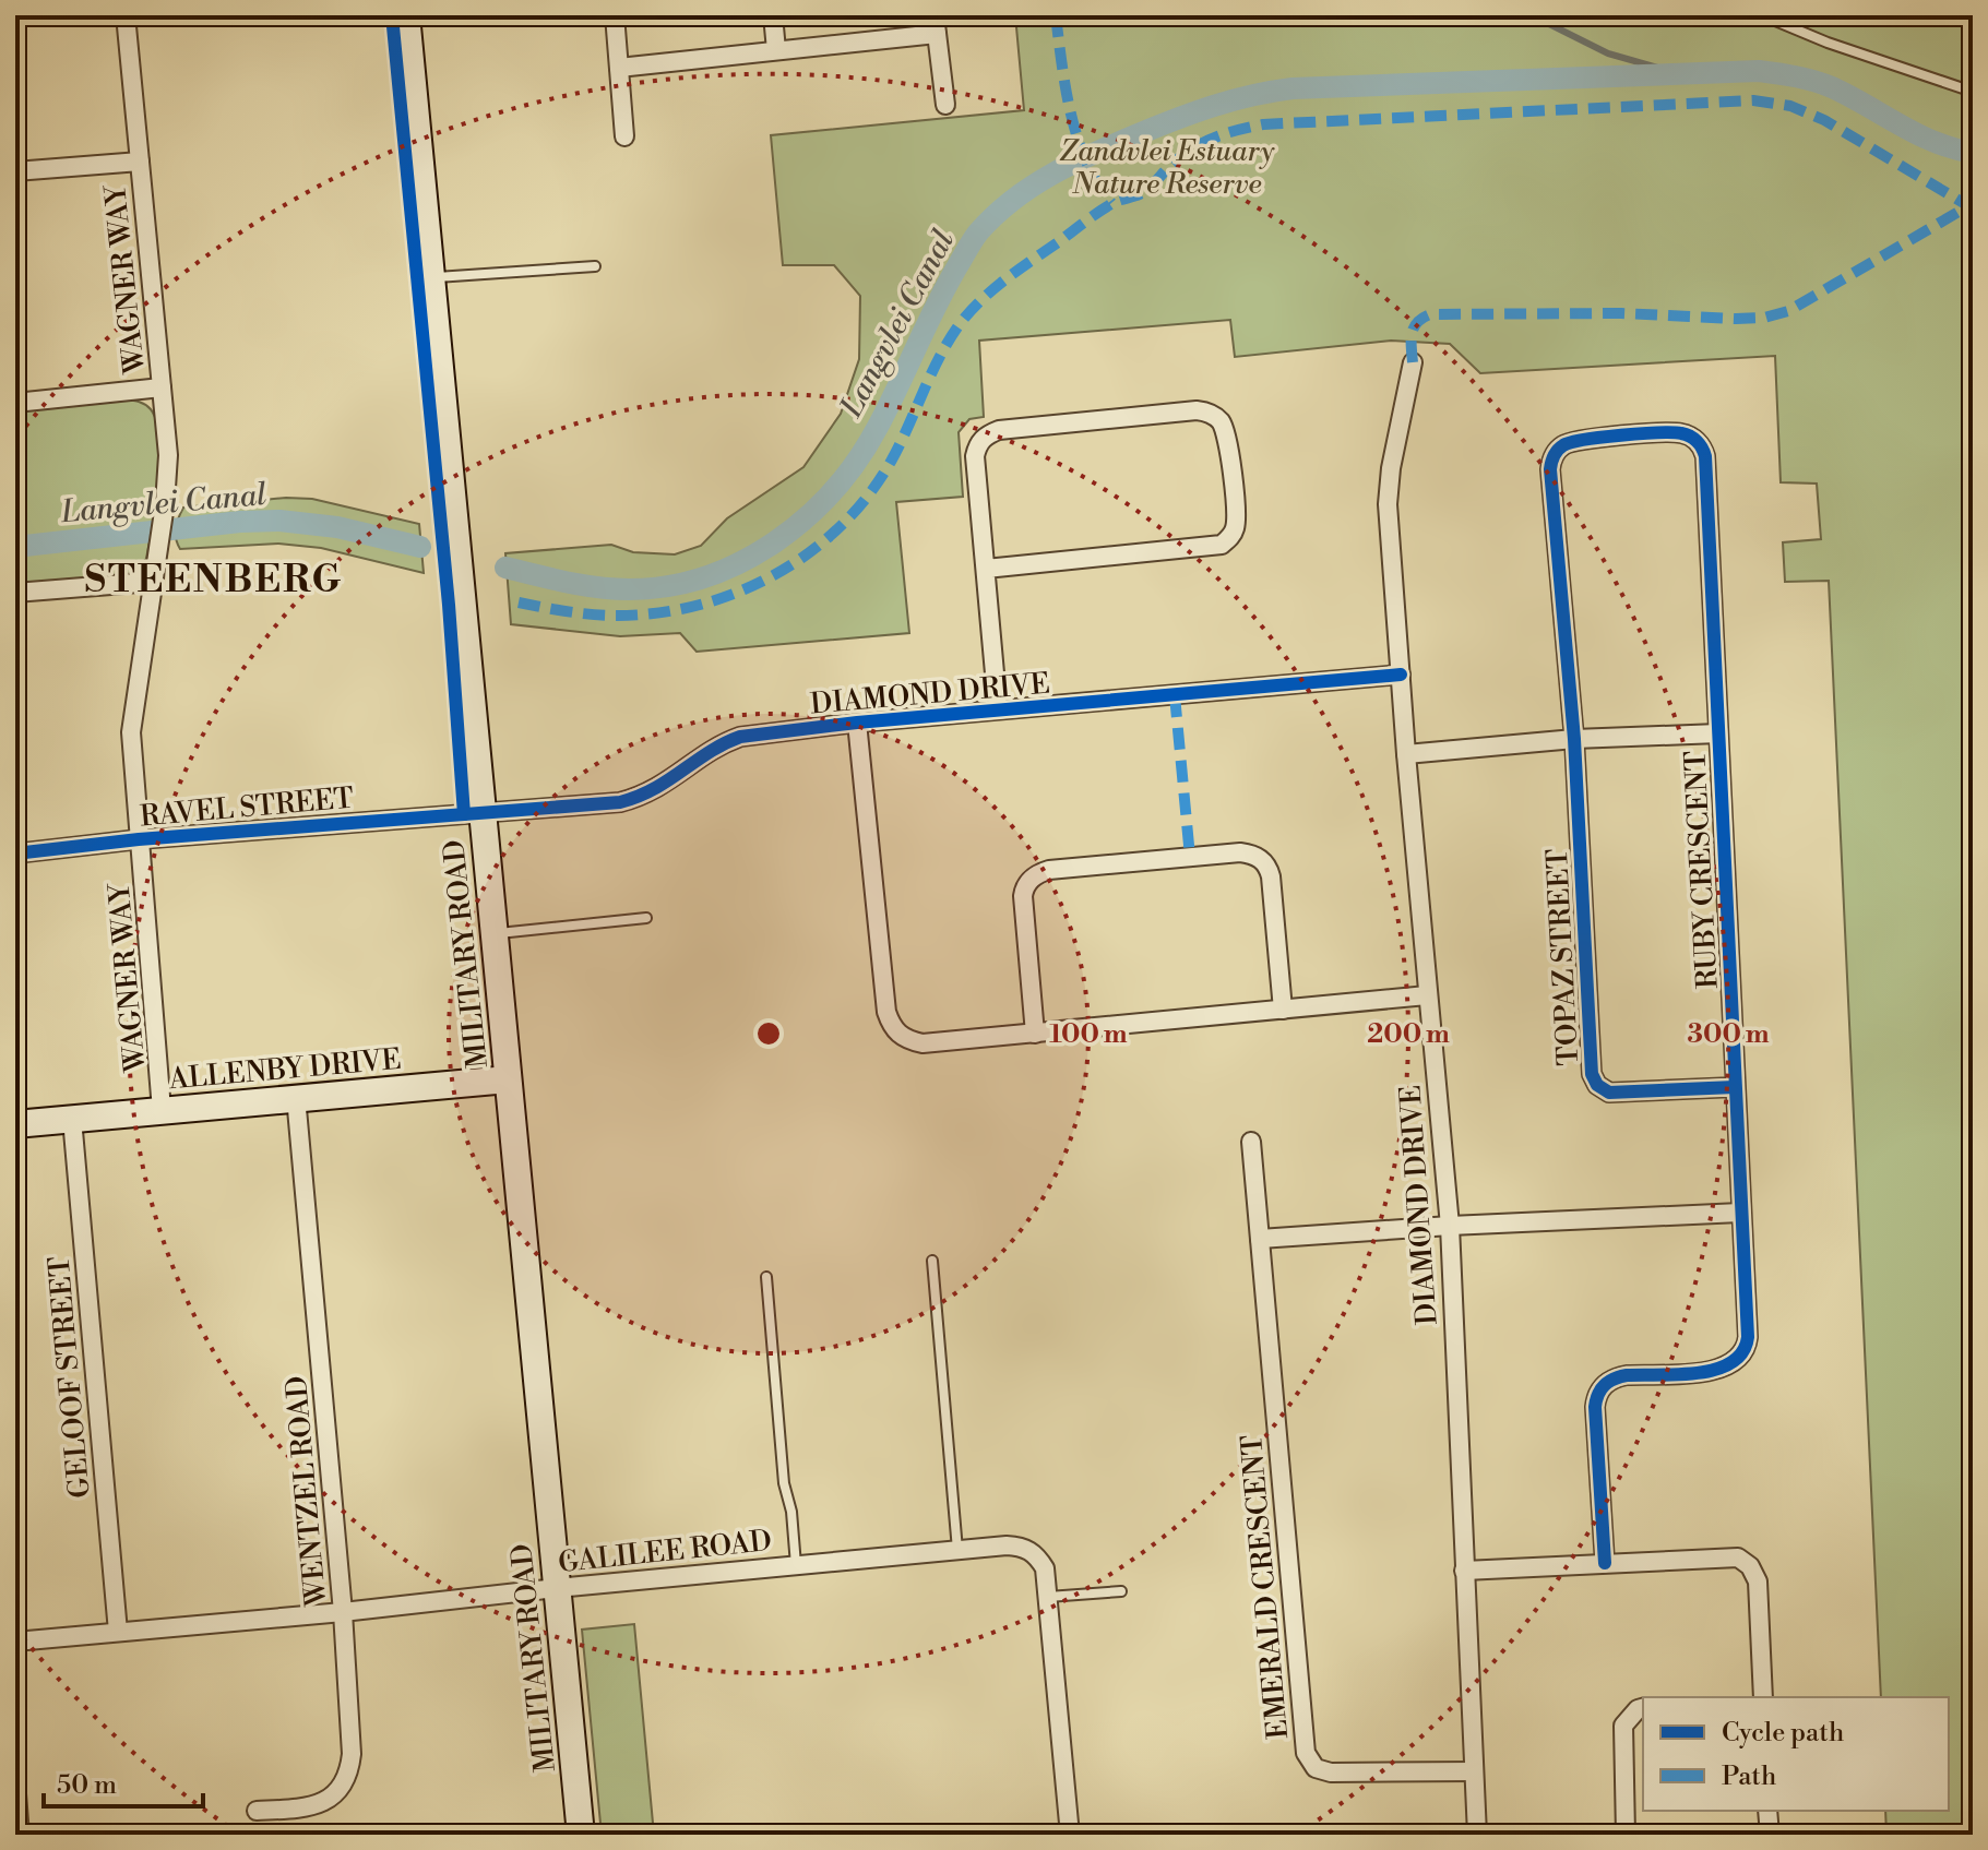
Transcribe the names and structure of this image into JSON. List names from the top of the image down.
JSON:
{
  "streets": {
    "main road": ["MILITARY ROAD", "ALLENBY DRIVE"],
    "street": [
      "WAGNER WAY",
      "DIAMOND DRIVE",
      "RAVEL STREET",
      "RUBY CRESCENT",
      "TOPAZ STREET",
      "GELOOF STREET",
      "WENTZEL ROAD",
      "GALILEE ROAD",
      "EMERALD CRESCENT"
    ]
  },
  "crossings": [
    ["WAGNER WAY", "RAVEL STREET"],
    ["WAGNER WAY", "ALLENBY DRIVE"],
    ["DIAMOND DRIVE", "RAVEL STREET"],
    ["DIAMOND DRIVE", "RUBY CRESCENT"],
    ["DIAMOND DRIVE", "MILITARY ROAD"],
    ["DIAMOND DRIVE", "EMERALD CRESCENT"],
    ["RAVEL STREET", "MILITARY ROAD"],
    ["RUBY CRESCENT", "TOPAZ STREET"],
    ["MILITARY ROAD", "ALLENBY DRIVE"],
    ["MILITARY ROAD", "GALILEE ROAD"],
    ["ALLENBY DRIVE", "GELOOF STREET"],
    ["ALLENBY DRIVE", "WENTZEL ROAD"],
    ["GELOOF STREET", "GALILEE ROAD"],
    ["WENTZEL ROAD", "GALILEE ROAD"]
  ],
  "districts": ["STEENBERG"],
  "water": ["Langvlei Canal"],
  "parks": ["Zandvlei Estuary Nature Reserve"],
  "legend": ["Cycle path", "Path"],
  "scale_bar": "50 m",
  "rings": ["100 m", "200 m", "300 m"]
}
